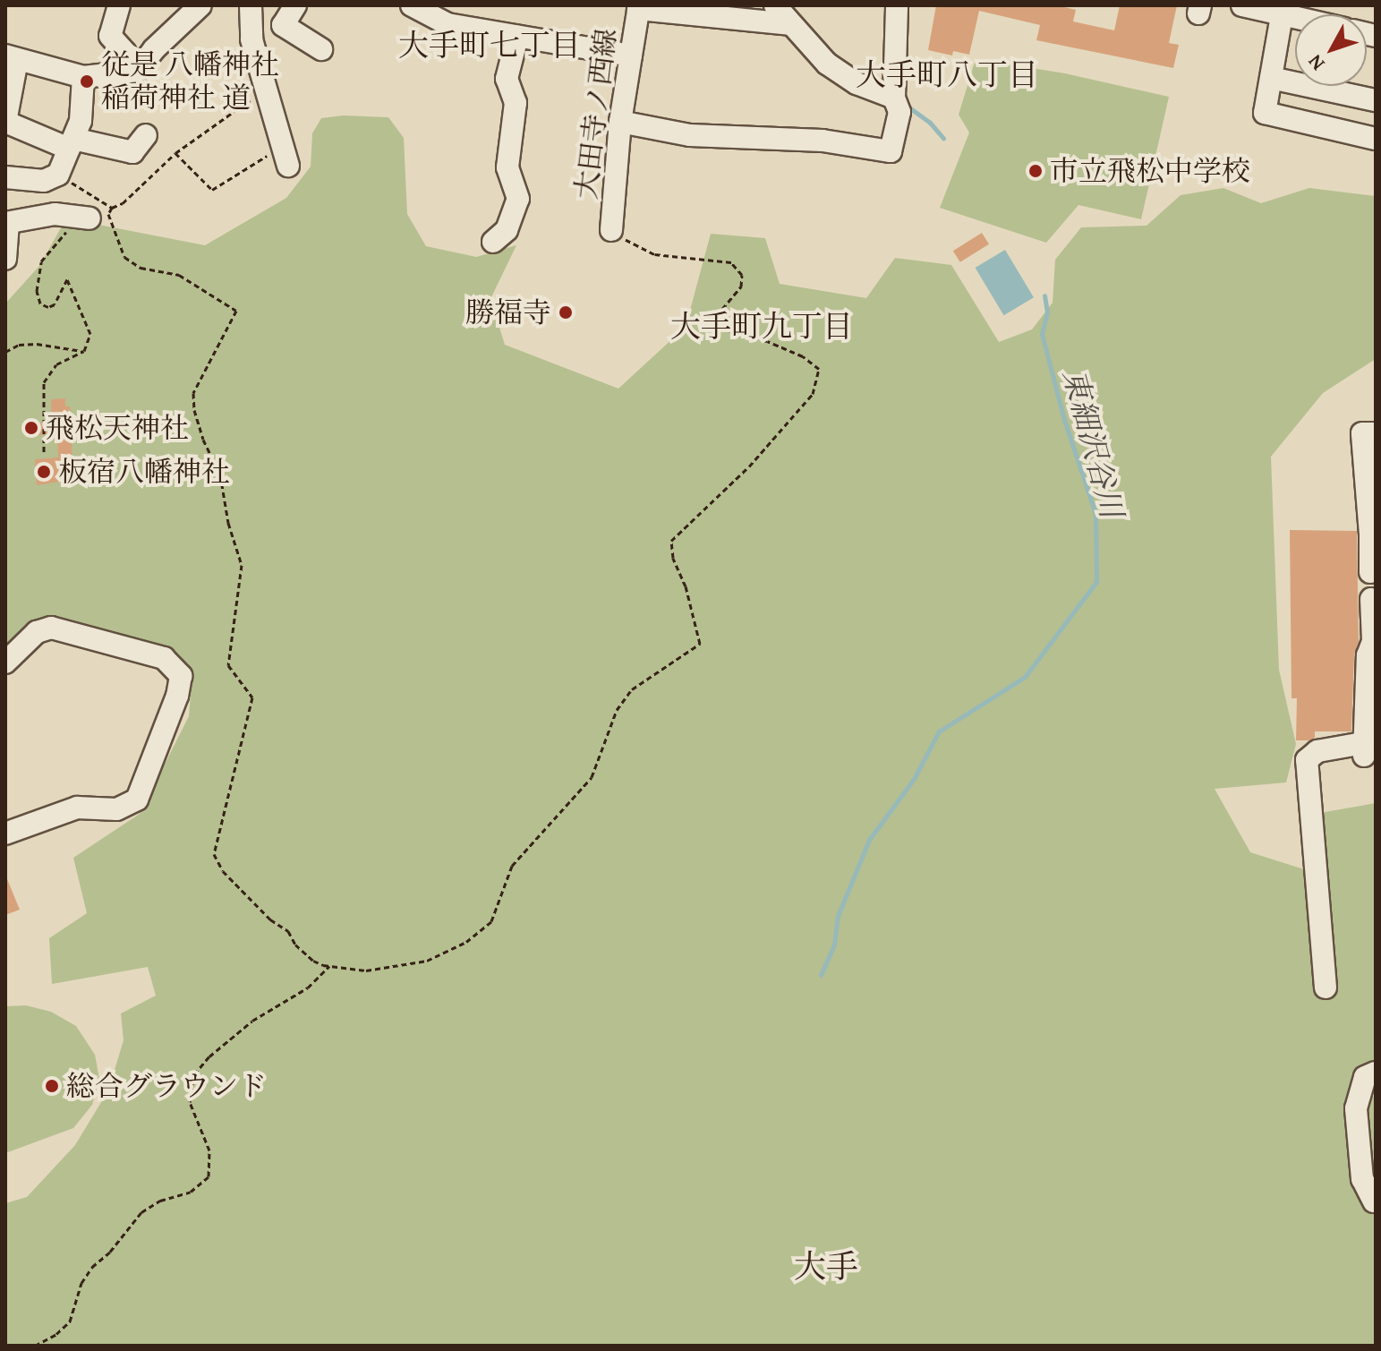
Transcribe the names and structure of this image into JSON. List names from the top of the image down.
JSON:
{
  "streets": {
    "street": ["大田寺ノ西線"]
  },
  "districts": [
    "大手町七丁目",
    "大手町八丁目",
    "大手町九丁目",
    "大手"
  ],
  "water": ["東細沢谷川"],
  "places": [
    "従是 八幡神社 稲荷神社 道",
    "市立飛松中学校",
    "勝福寺",
    "飛松天神社",
    "板宿八幡神社",
    "総合グラウンド"
  ],
  "north": "bottom left"
}
